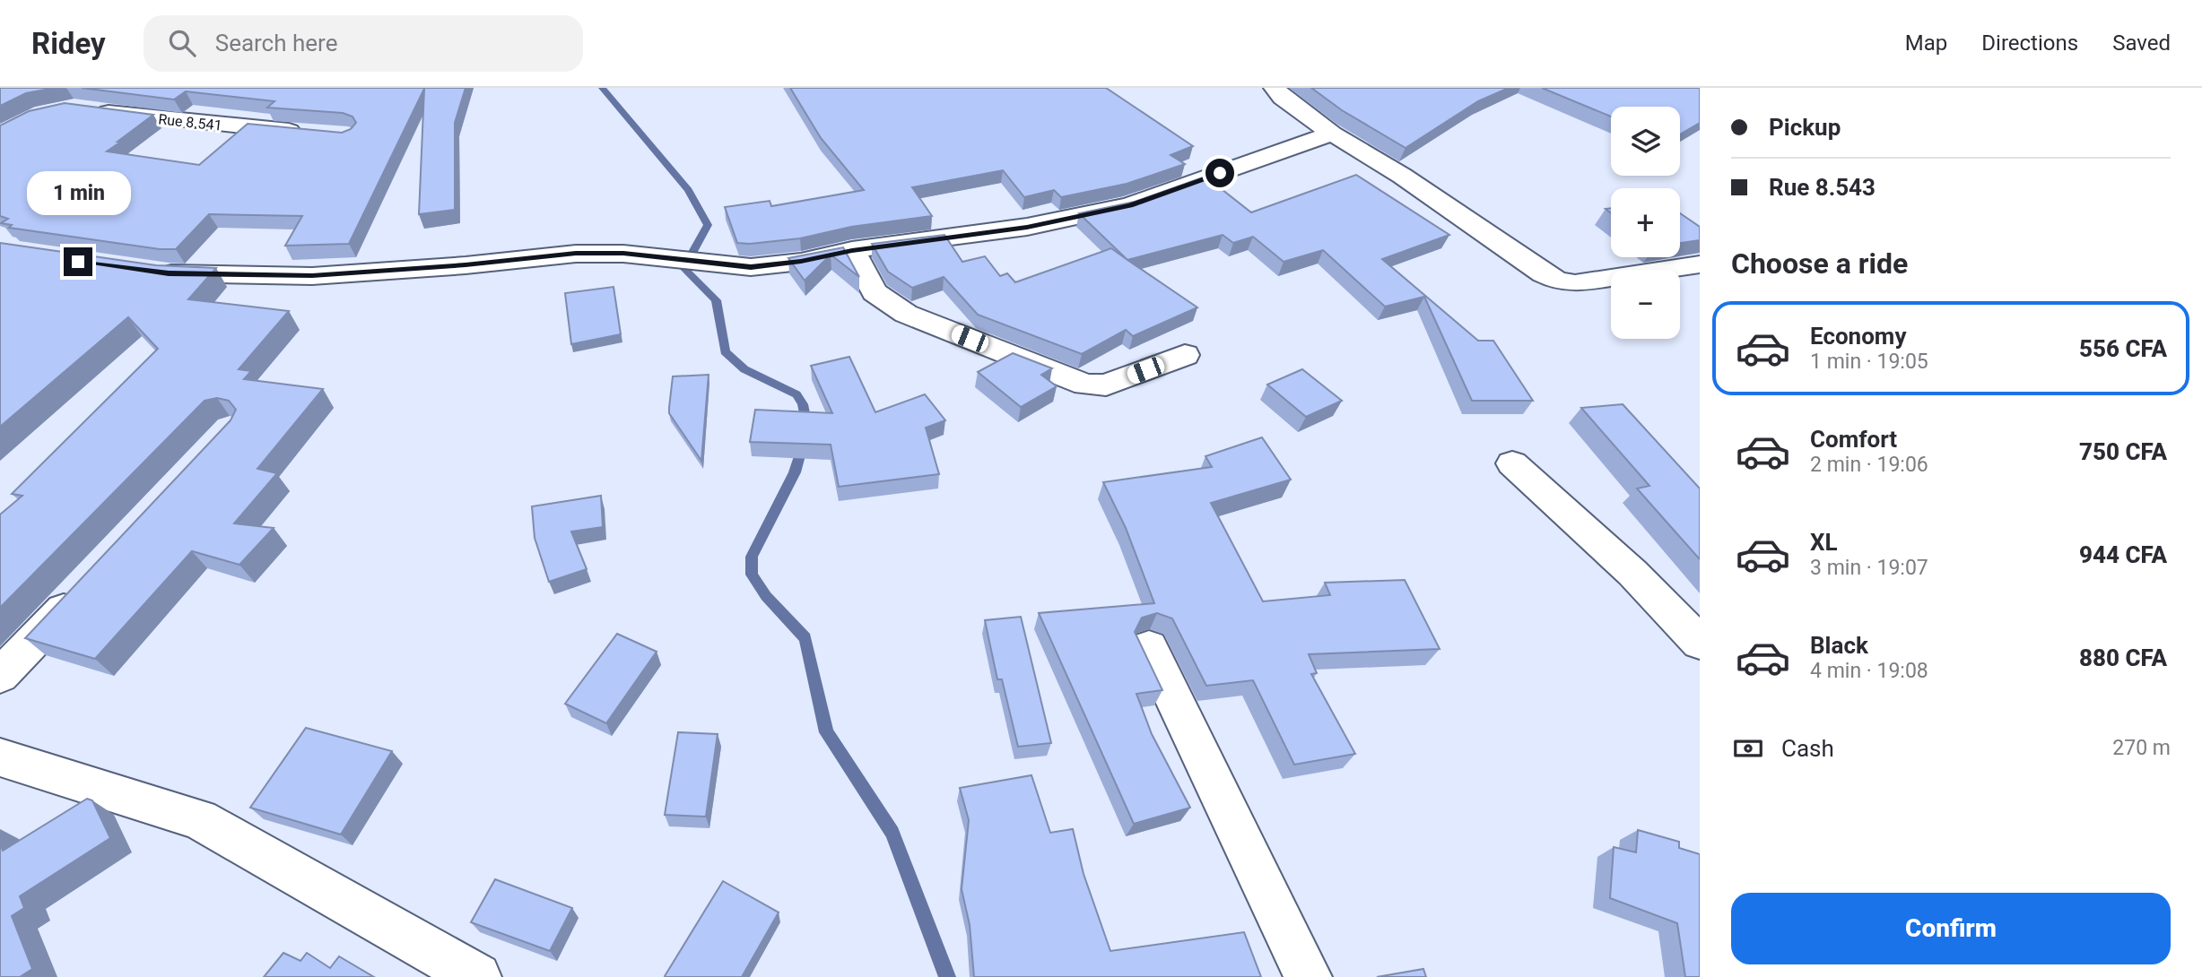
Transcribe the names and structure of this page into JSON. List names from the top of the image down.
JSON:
{
  "streets": {
    "street": ["Rue 8.541"]
  },
  "page": {
    "header": "Ridey",
    "search": "Search here",
    "nav": ["Map", "Directions", "Saved"],
    "banner": ["Pickup", "Rue 8.543"],
    "map_buttons": ["+", "−"],
    "bubble": "1 min",
    "heading": "Choose a ride",
    "list": [
      {
        "name": "Economy",
        "note": "1 min · 19:05",
        "value": "556 CFA"
      },
      {
        "name": "Comfort",
        "note": "2 min · 19:06",
        "value": "750 CFA"
      },
      {
        "name": "XL",
        "note": "3 min · 19:07",
        "value": "944 CFA"
      },
      {
        "name": "Black",
        "note": "4 min · 19:08",
        "value": "880 CFA"
      }
    ],
    "pay": ["Cash", "270 m"],
    "buttons": "Confirm"
  }
}
